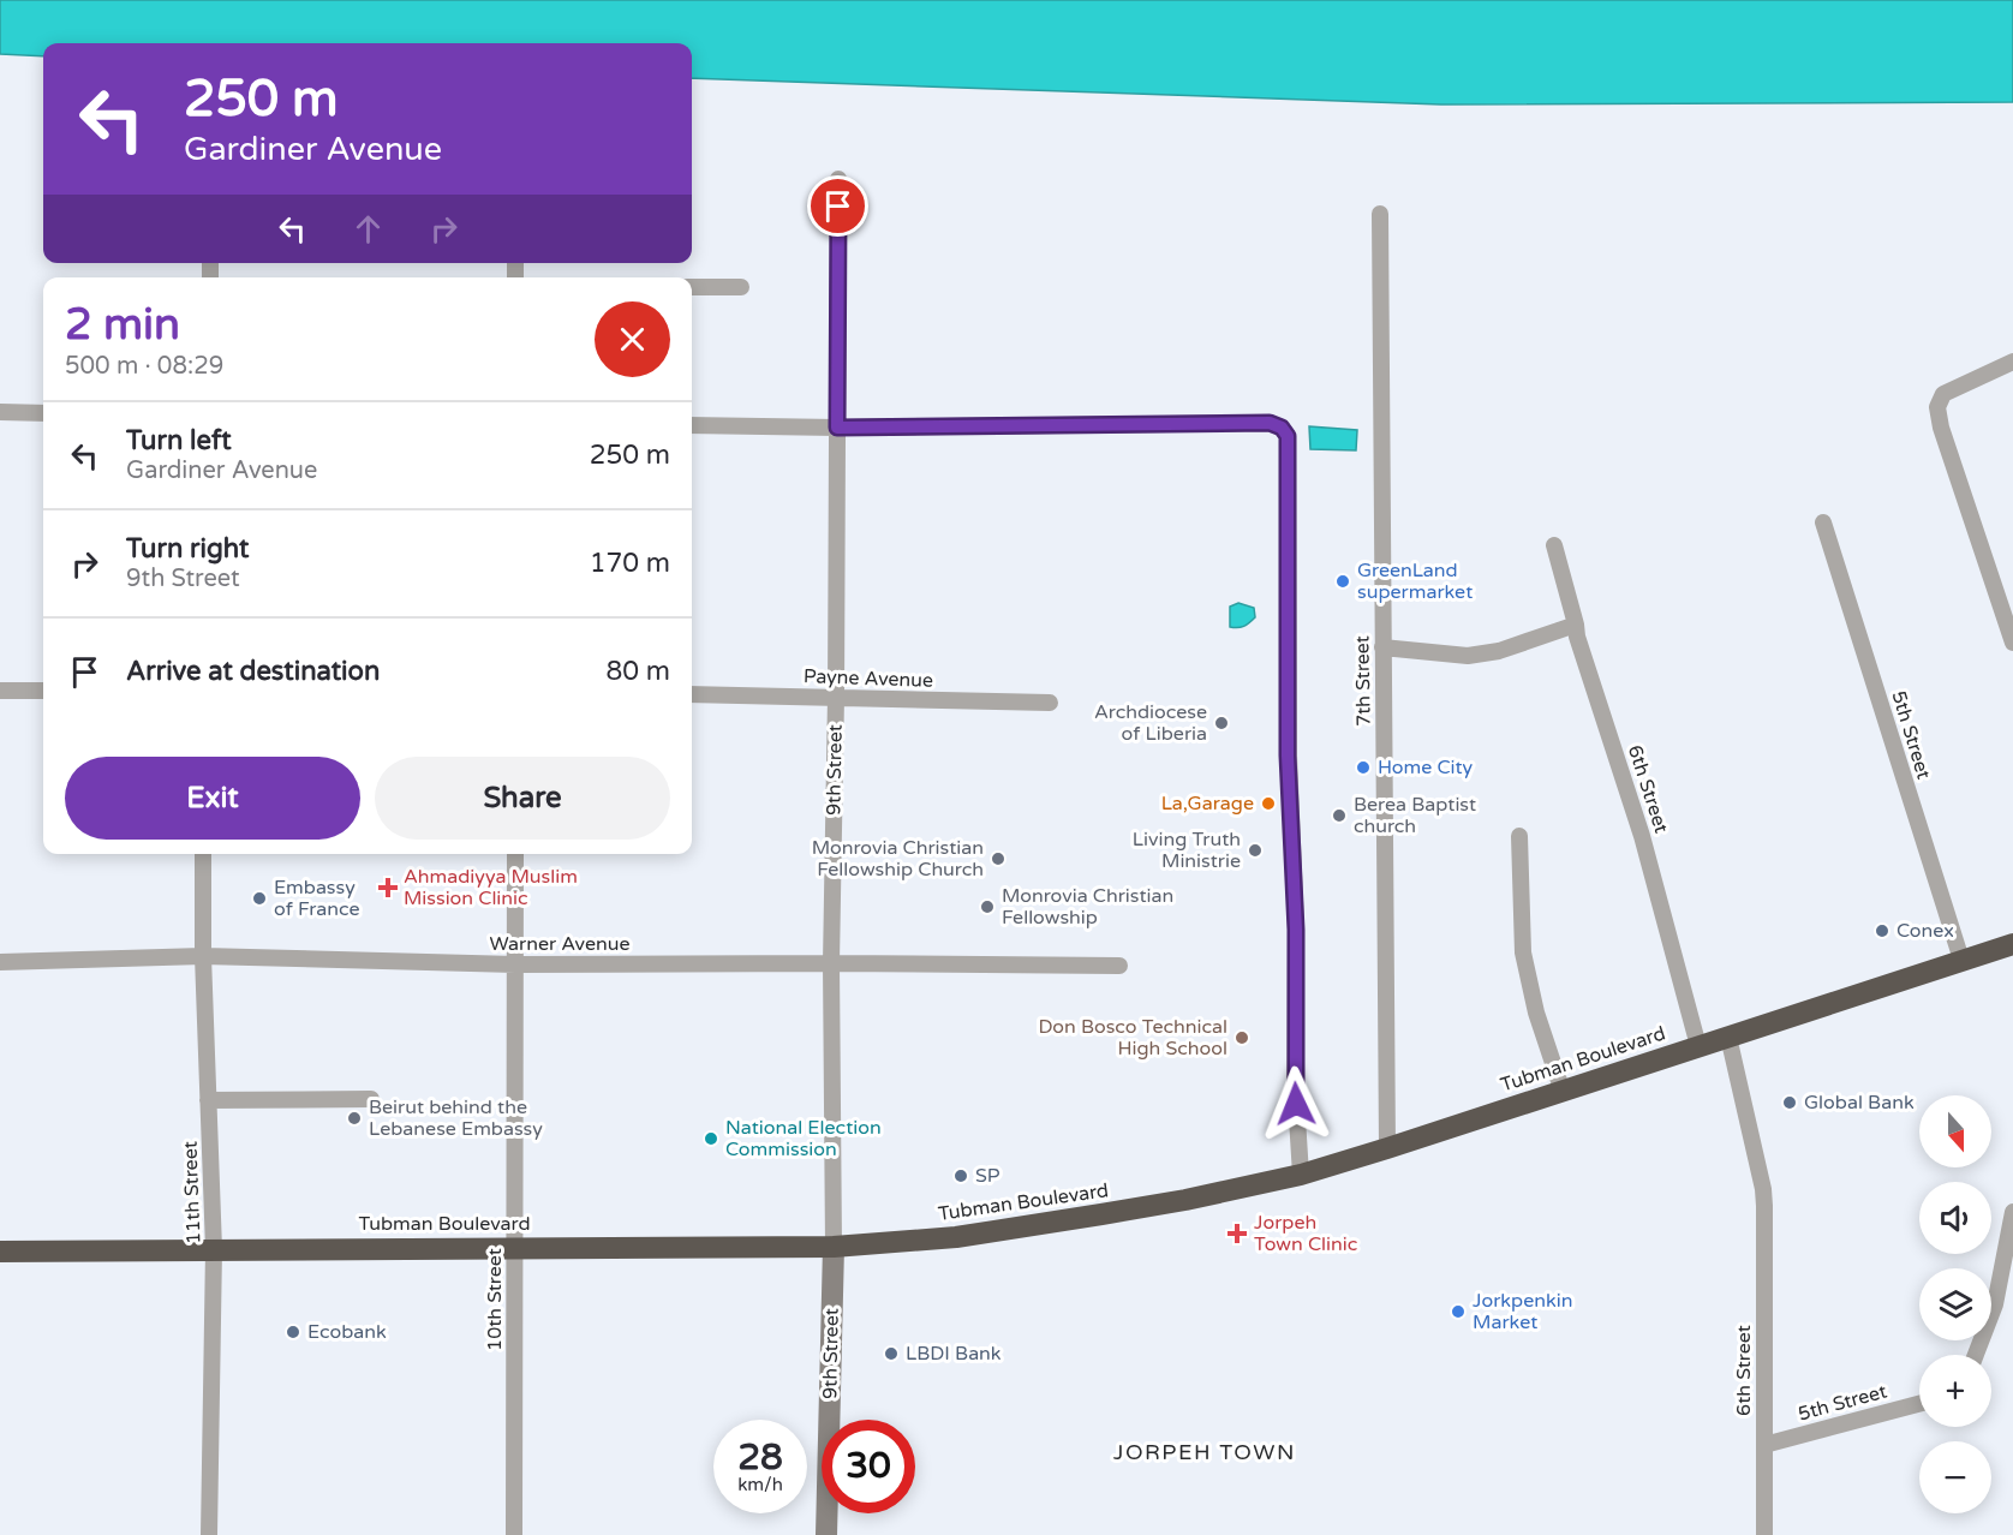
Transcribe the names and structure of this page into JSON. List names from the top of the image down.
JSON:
{
  "streets": {
    "highway": ["Tubman Boulevard"],
    "street": [
      "Payne Avenue",
      "7th Street",
      "5th Street",
      "9th Street",
      "6th Street",
      "Warner Avenue",
      "11th Street",
      "10th Street"
    ]
  },
  "crossings": [
    ["Payne Avenue", "9th Street"],
    ["7th Street", "Tubman Boulevard"],
    ["5th Street", "6th Street"],
    ["5th Street", "Tubman Boulevard"],
    ["9th Street", "Warner Avenue"],
    ["9th Street", "Tubman Boulevard"],
    ["6th Street", "Tubman Boulevard"],
    ["Warner Avenue", "11th Street"],
    ["Warner Avenue", "10th Street"],
    ["Tubman Boulevard", "11th Street"],
    ["Tubman Boulevard", "10th Street"]
  ],
  "districts": ["JORPEH TOWN"],
  "places": {
    "other": [
      "GreenLand supermarket",
      "Archdiocese of Liberia",
      "Home City",
      "La,Garage",
      "Berea Baptist church",
      "Living Truth Ministrie",
      "Monrovia Christian Fellowship Church",
      "Embassy of France",
      "Monrovia Christian Fellowship",
      "Conex",
      "Don Bosco Technical High School",
      "Global Bank",
      "Beirut behind the Lebanese Embassy",
      "National Election Commission",
      "SP",
      "Jorkpenkin Market",
      "Ecobank",
      "LBDI Bank"
    ],
    "health": ["Ahmadiyya Muslim Mission Clinic", "Jorpeh Town Clinic"]
  },
  "north": "bottom",
  "page": {
    "turn": ["250 m", "Gardiner Avenue"],
    "heading": ["2 min", "500 m · 08:29"],
    "list": [
      {
        "name": "Turn left",
        "note": "Gardiner Avenue",
        "value": "250 m"
      },
      {
        "name": "Turn right",
        "note": "9th Street",
        "value": "170 m"
      },
      {
        "name": "Arrive at destination",
        "value": "80 m"
      }
    ],
    "buttons": ["Exit", "Share"],
    "map_buttons": ["+", "−"],
    "speed": "28 km/h",
    "limit": "30"
  }
}
